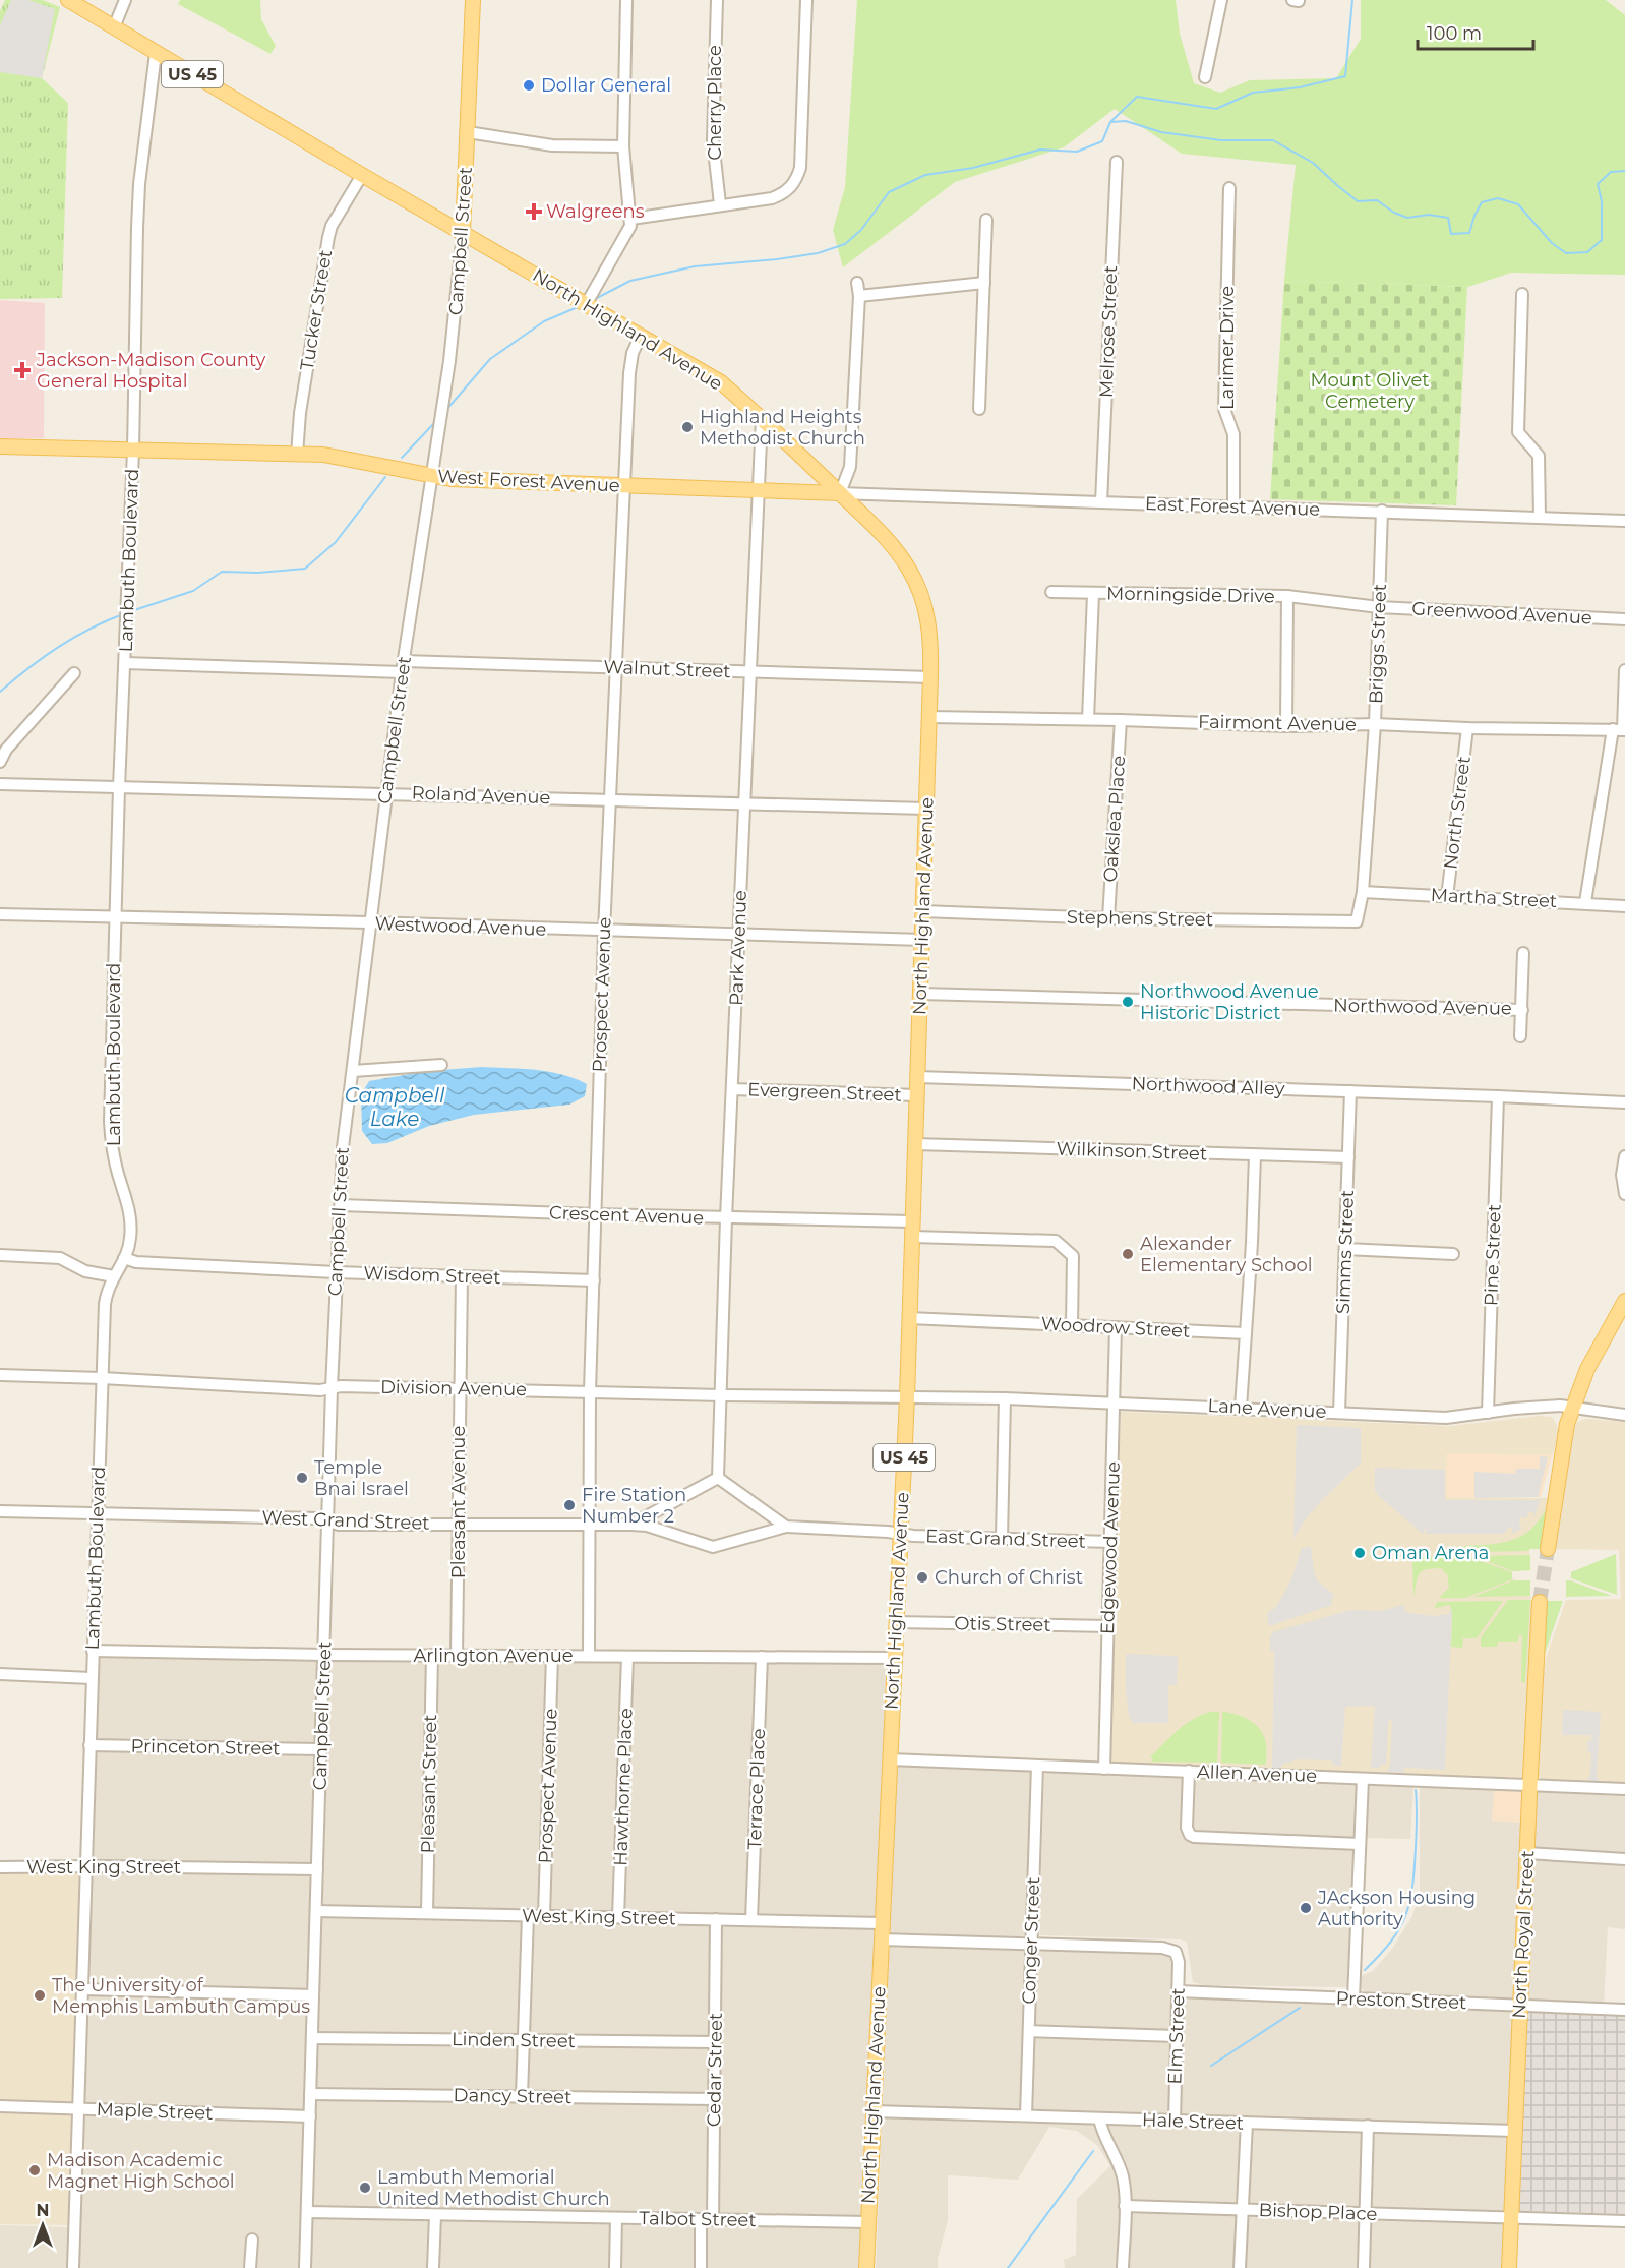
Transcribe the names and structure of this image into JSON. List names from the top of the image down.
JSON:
{
  "streets": {
    "main road": [
      "US 45",
      "Campbell Street",
      "North Highland Avenue",
      "West Forest Avenue",
      "North Royal Street"
    ],
    "street": [
      "Cherry Place",
      "Tucker Street",
      "Melrose Street",
      "Larimer Drive",
      "East Forest Avenue",
      "Lambuth Boulevard",
      "Morningside Drive",
      "Greenwood Avenue",
      "Briggs Street",
      "Walnut Street",
      "Fairmont Avenue",
      "Roland Avenue",
      "North Street",
      "Oakslea Place",
      "Martha Street",
      "Stephens Street",
      "Westwood Avenue",
      "Park Avenue",
      "Prospect Avenue",
      "Northwood Avenue",
      "Northwood Alley",
      "Evergreen Street",
      "Wilkinson Street",
      "Crescent Avenue",
      "Simms Street",
      "Pine Street",
      "Wisdom Street",
      "Woodrow Street",
      "Division Avenue",
      "Lane Avenue",
      "Pleasant Avenue",
      "West Grand Street",
      "East Grand Street",
      "Edgewood Avenue",
      "Otis Street",
      "Arlington Avenue",
      "Princeton Street",
      "Allen Avenue",
      "Pleasant Street",
      "Hawthorne Place",
      "Terrace Place",
      "West King Street",
      "Conger Street",
      "Preston Street",
      "Elm Street",
      "Linden Street",
      "Cedar Street",
      "Dancy Street",
      "Maple Street",
      "Hale Street",
      "Bishop Place",
      "Talbot Street"
    ]
  },
  "crossings": [
    ["Campbell Street", "North Highland Avenue"],
    ["Campbell Street", "West Forest Avenue"],
    ["Campbell Street", "Walnut Street"],
    ["Campbell Street", "Roland Avenue"],
    ["Campbell Street", "Westwood Avenue"],
    ["Campbell Street", "Crescent Avenue"],
    ["Campbell Street", "Wisdom Street"],
    ["Campbell Street", "Division Avenue"],
    ["Campbell Street", "West Grand Street"],
    ["Campbell Street", "Arlington Avenue"],
    ["Campbell Street", "Princeton Street"],
    ["Campbell Street", "West King Street"],
    ["Campbell Street", "Linden Street"],
    ["Campbell Street", "Dancy Street"],
    ["Campbell Street", "Maple Street"],
    ["Campbell Street", "Talbot Street"],
    ["Tucker Street", "North Highland Avenue"],
    ["Tucker Street", "West Forest Avenue"],
    ["North Highland Avenue", "West Forest Avenue"],
    ["North Highland Avenue", "East Forest Avenue"],
    ["North Highland Avenue", "Lambuth Boulevard"],
    ["North Highland Avenue", "Walnut Street"],
    ["North Highland Avenue", "Fairmont Avenue"],
    ["North Highland Avenue", "Roland Avenue"],
    ["North Highland Avenue", "Stephens Street"],
    ["North Highland Avenue", "Westwood Avenue"],
    ["North Highland Avenue", "Park Avenue"],
    ["North Highland Avenue", "Prospect Avenue"],
    ["North Highland Avenue", "Northwood Avenue"],
    ["North Highland Avenue", "Northwood Alley"],
    ["North Highland Avenue", "Evergreen Street"],
    ["North Highland Avenue", "Wilkinson Street"],
    ["North Highland Avenue", "Crescent Avenue"],
    ["North Highland Avenue", "Woodrow Street"],
    ["North Highland Avenue", "Division Avenue"],
    ["North Highland Avenue", "Lane Avenue"],
    ["North Highland Avenue", "West Grand Street"],
    ["North Highland Avenue", "East Grand Street"],
    ["North Highland Avenue", "Otis Street"],
    ["North Highland Avenue", "Arlington Avenue"],
    ["North Highland Avenue", "Allen Avenue"],
    ["North Highland Avenue", "West King Street"],
    ["North Highland Avenue", "Hale Street"],
    ["North Highland Avenue", "Talbot Street"],
    ["Melrose Street", "East Forest Avenue"],
    ["Larimer Drive", "East Forest Avenue"],
    ["West Forest Avenue", "East Forest Avenue"],
    ["West Forest Avenue", "Lambuth Boulevard"],
    ["West Forest Avenue", "Park Avenue"],
    ["West Forest Avenue", "Prospect Avenue"],
    ["East Forest Avenue", "Briggs Street"],
    ["Lambuth Boulevard", "Walnut Street"],
    ["Lambuth Boulevard", "Roland Avenue"],
    ["Lambuth Boulevard", "Westwood Avenue"],
    ["Lambuth Boulevard", "Wisdom Street"],
    ["Lambuth Boulevard", "Division Avenue"],
    ["Lambuth Boulevard", "West Grand Street"],
    ["Lambuth Boulevard", "Arlington Avenue"],
    ["Lambuth Boulevard", "Princeton Street"],
    ["Lambuth Boulevard", "West King Street"],
    ["Lambuth Boulevard", "Maple Street"],
    ["Morningside Drive", "Greenwood Avenue"],
    ["Morningside Drive", "Briggs Street"],
    ["Morningside Drive", "Fairmont Avenue"],
    ["Greenwood Avenue", "Briggs Street"],
    ["Briggs Street", "Fairmont Avenue"],
    ["Briggs Street", "Martha Street"],
    ["Briggs Street", "Stephens Street"],
    ["Walnut Street", "Park Avenue"],
    ["Walnut Street", "Prospect Avenue"],
    ["Fairmont Avenue", "North Street"],
    ["Fairmont Avenue", "Oakslea Place"],
    ["Roland Avenue", "Park Avenue"],
    ["Roland Avenue", "Prospect Avenue"],
    ["North Street", "Martha Street"],
    ["Oakslea Place", "Stephens Street"],
    ["Westwood Avenue", "Park Avenue"],
    ["Westwood Avenue", "Prospect Avenue"],
    ["Park Avenue", "Evergreen Street"],
    ["Park Avenue", "Crescent Avenue"],
    ["Park Avenue", "Division Avenue"],
    ["Park Avenue", "West Grand Street"],
    ["Prospect Avenue", "Crescent Avenue"],
    ["Prospect Avenue", "Wisdom Street"],
    ["Prospect Avenue", "Division Avenue"],
    ["Prospect Avenue", "West Grand Street"],
    ["Prospect Avenue", "Arlington Avenue"],
    ["Prospect Avenue", "West King Street"],
    ["Northwood Alley", "Simms Street"],
    ["Northwood Alley", "Pine Street"],
    ["Wilkinson Street", "Simms Street"],
    ["Simms Street", "Lane Avenue"],
    ["Pine Street", "Lane Avenue"],
    ["Wisdom Street", "Pleasant Avenue"],
    ["Woodrow Street", "Edgewood Avenue"],
    ["Division Avenue", "Lane Avenue"],
    ["Division Avenue", "Pleasant Avenue"],
    ["Lane Avenue", "Edgewood Avenue"],
    ["Pleasant Avenue", "West Grand Street"],
    ["Pleasant Avenue", "Arlington Avenue"],
    ["West Grand Street", "East Grand Street"],
    ["East Grand Street", "Edgewood Avenue"],
    ["Edgewood Avenue", "Otis Street"],
    ["Edgewood Avenue", "Allen Avenue"],
    ["Arlington Avenue", "Pleasant Street"],
    ["Arlington Avenue", "Hawthorne Place"],
    ["Arlington Avenue", "Terrace Place"],
    ["Allen Avenue", "North Royal Street"],
    ["Allen Avenue", "Conger Street"],
    ["Pleasant Street", "West King Street"],
    ["Hawthorne Place", "West King Street"],
    ["Terrace Place", "West King Street"],
    ["West King Street", "Cedar Street"],
    ["North Royal Street", "Preston Street"],
    ["North Royal Street", "Hale Street"],
    ["North Royal Street", "Bishop Place"],
    ["Conger Street", "Elm Street"],
    ["Conger Street", "Hale Street"],
    ["Preston Street", "Elm Street"],
    ["Elm Street", "Hale Street"],
    ["Linden Street", "Cedar Street"],
    ["Cedar Street", "Dancy Street"],
    ["Cedar Street", "Talbot Street"]
  ],
  "water": ["Campbell Lake"],
  "parks": ["Mount Olivet Cemetery"],
  "places": {
    "other": [
      "Dollar General",
      "Highland Heights Methodist Church",
      "Northwood Avenue Historic District",
      "Alexander Elementary School",
      "Temple Bnai Israel",
      "Fire Station Number 2",
      "Oman Arena",
      "Church of Christ",
      "JAckson Housing Authority",
      "The University of Memphis Lambuth Campus",
      "Madison Academic Magnet High School",
      "Lambuth Memorial United Methodist Church"
    ],
    "health": ["Walgreens", "Jackson-Madison County General Hospital"]
  },
  "scale_bar": "100 m",
  "north": "top"
}
